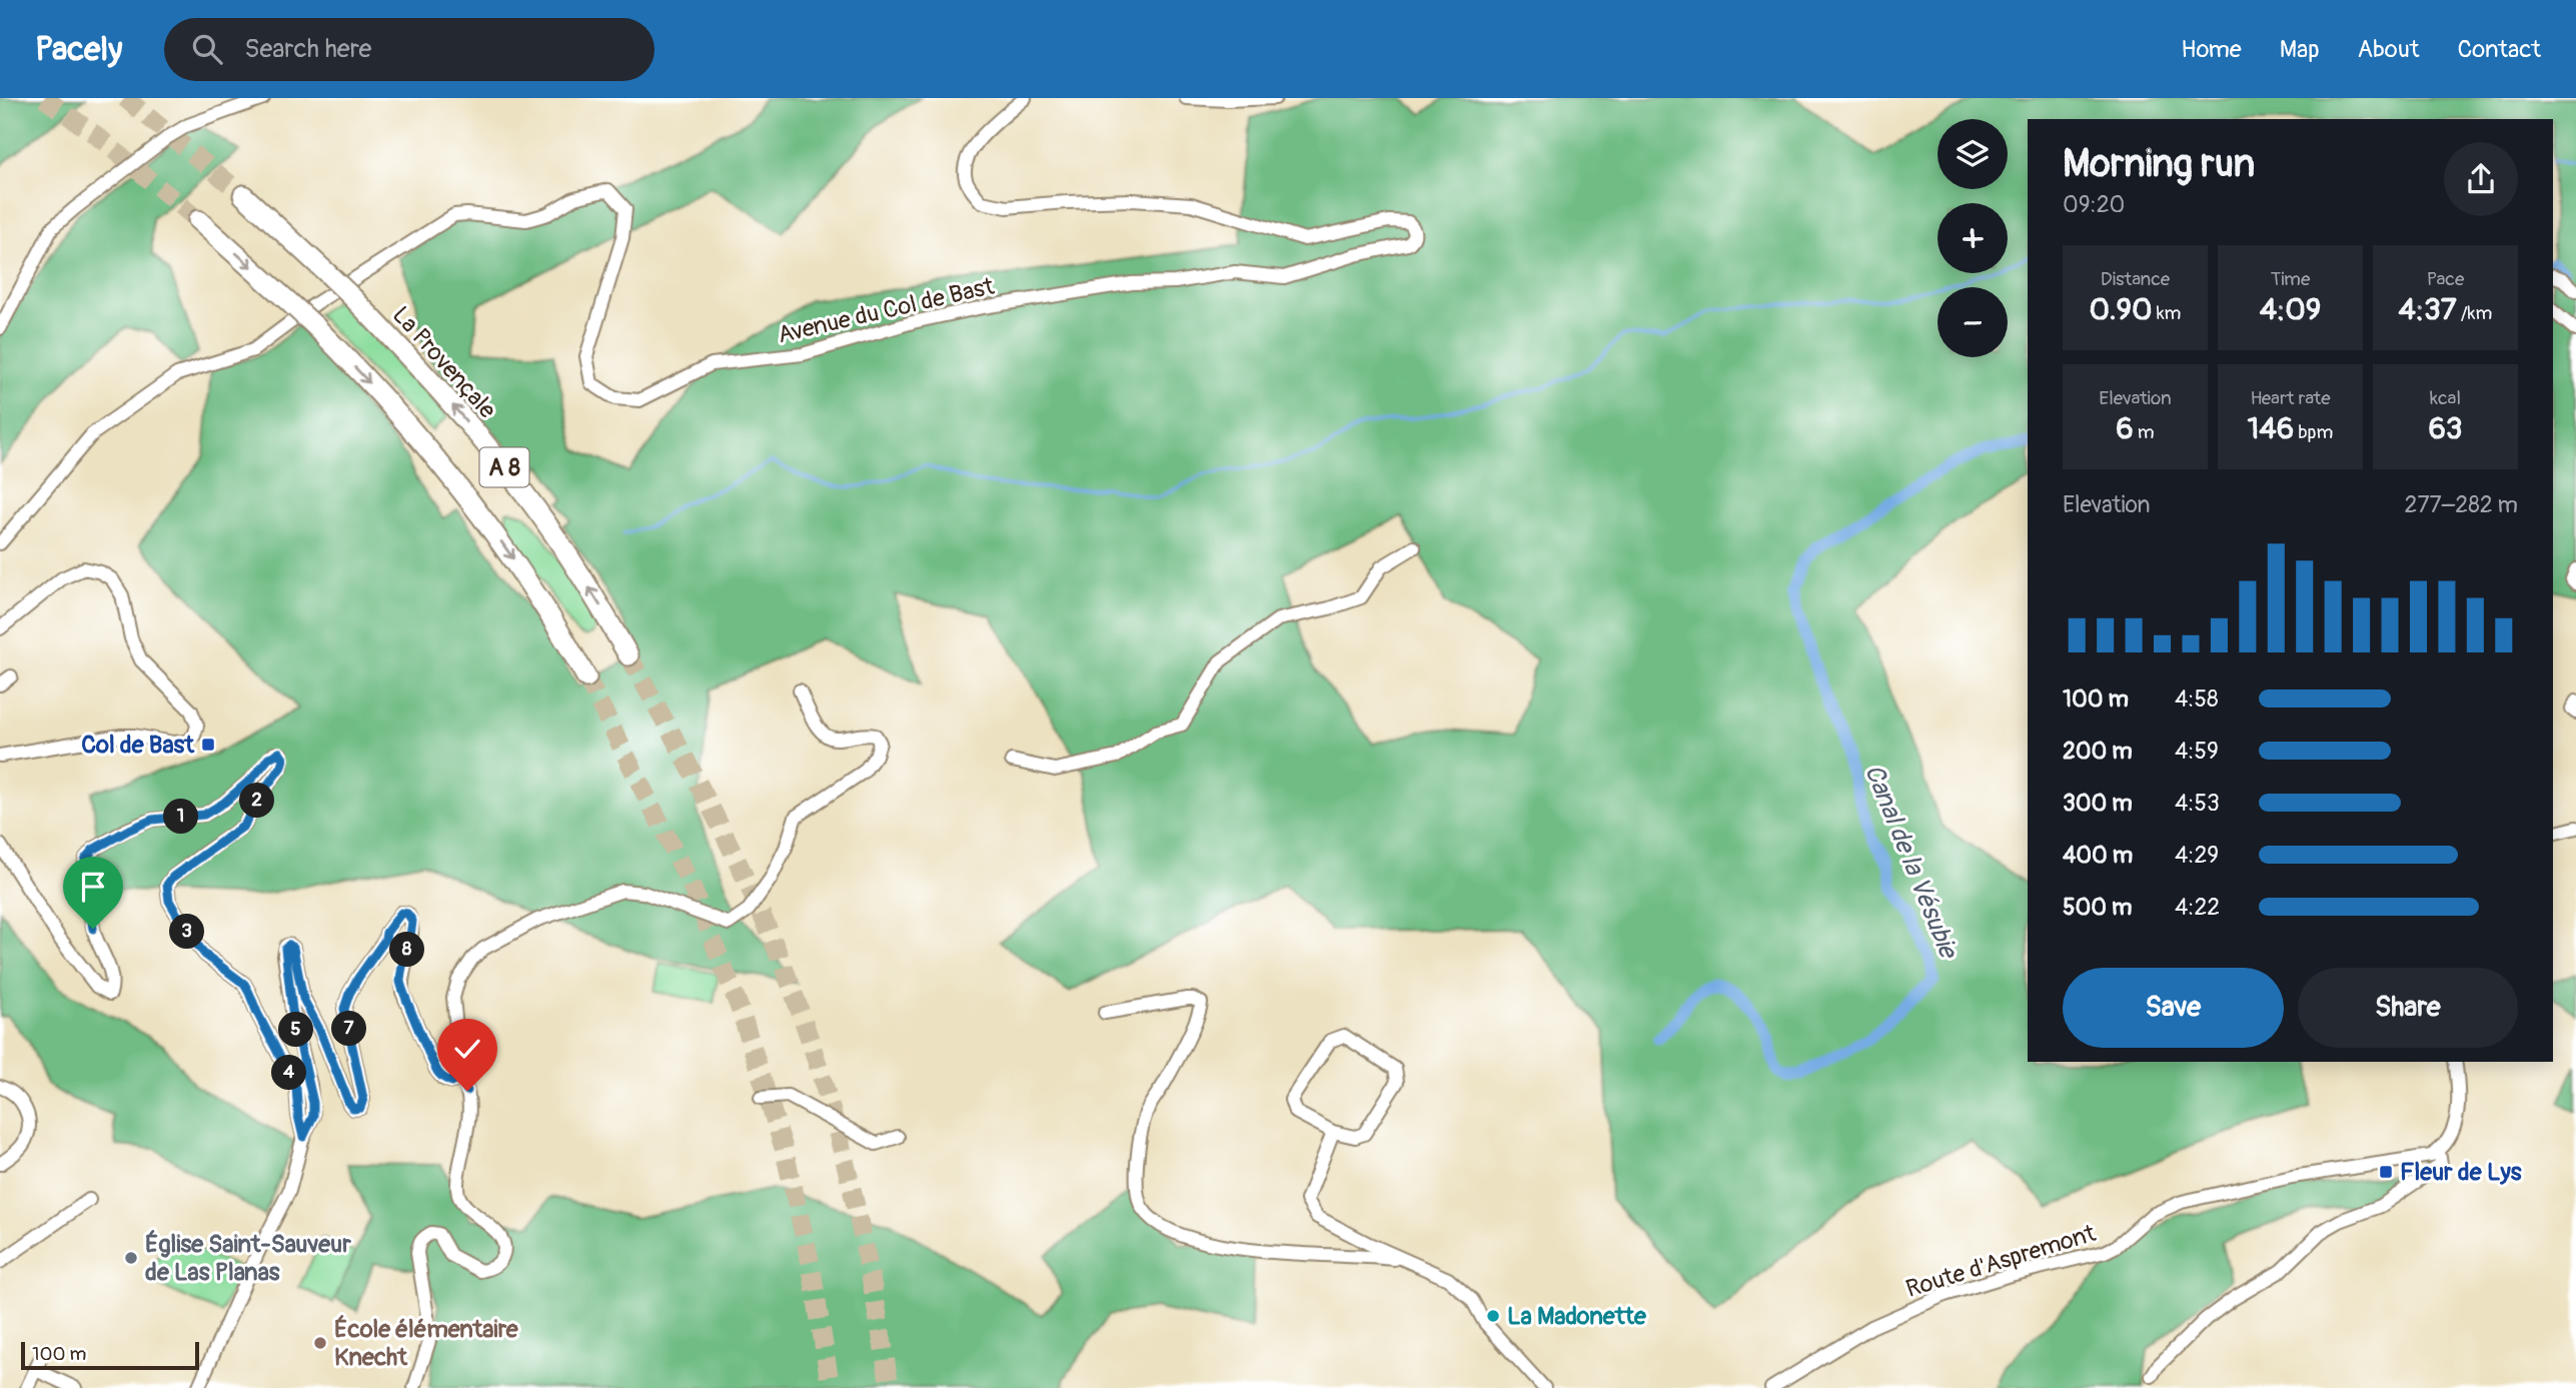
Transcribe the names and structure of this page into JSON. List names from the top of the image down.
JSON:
{
  "streets": {
    "highway": ["La Provençale", "A 8"],
    "street": ["Avenue du Col de Bast", "Route d'Aspremont"]
  },
  "water": ["Canal de la Vésubie"],
  "places": {
    "transit": ["Col de Bast", "Fleur de Lys"],
    "other": ["Église Saint-Sauveur de Las Planas", "La Madonette", "École élémentaire Knecht"]
  },
  "scale_bar": "100 m",
  "page": {
    "header": "Pacely",
    "search": "Search here",
    "nav": [
      "Home",
      "Map",
      "About",
      "Contact"
    ],
    "map_buttons": ["+", "−"],
    "heading": ["Morning run", "09:20"],
    "stats": [
      ["Distance", "0.90 km"],
      ["Time", "4:09"],
      ["Pace", "4:37 /km"],
      ["Elevation", "6 m"],
      ["Heart rate", "146 bpm"],
      ["kcal", "63"]
    ],
    "chart": ["Elevation", "277–282 m"],
    "list": [
      {
        "name": "100 m",
        "note": "4:58"
      },
      {
        "name": "200 m",
        "note": "4:59"
      },
      {
        "name": "300 m",
        "note": "4:53"
      },
      {
        "name": "400 m",
        "note": "4:29"
      },
      {
        "name": "500 m",
        "note": "4:22"
      }
    ],
    "pins": [
      "2",
      "1",
      "3",
      "8",
      "7",
      "5",
      "4"
    ],
    "buttons": ["Save", "Share"],
    "scale": "100 m"
  }
}
